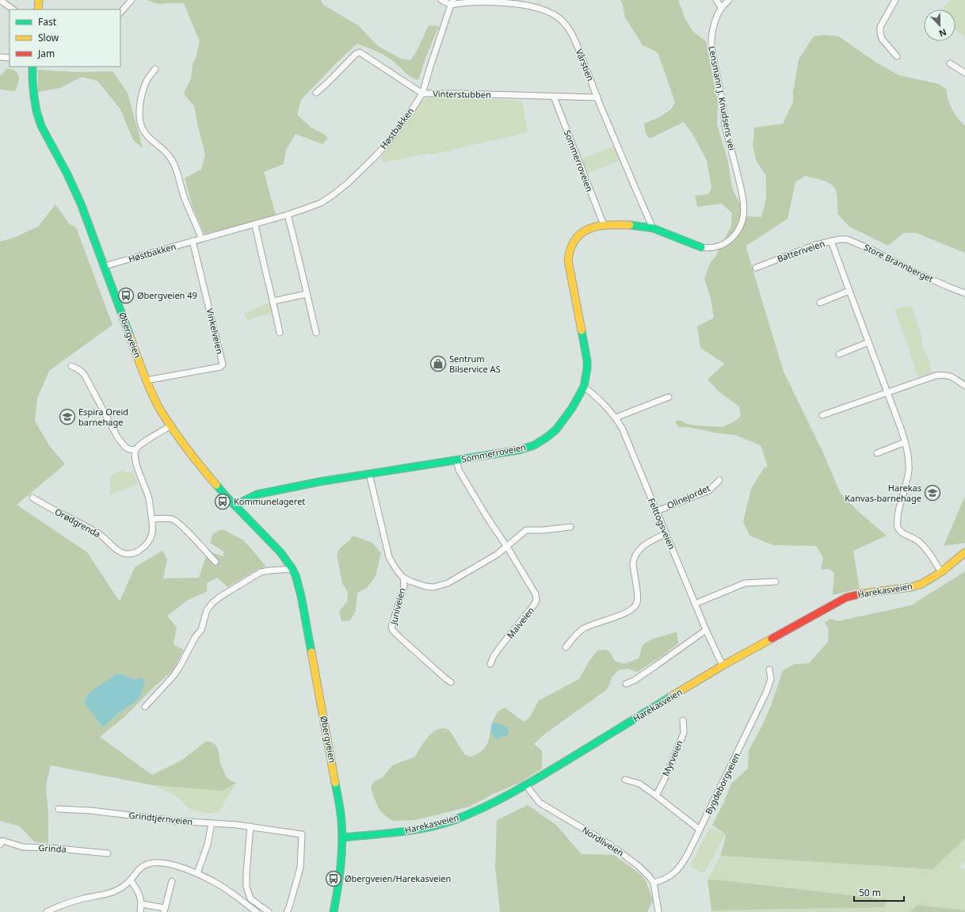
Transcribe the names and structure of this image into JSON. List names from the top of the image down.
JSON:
{
  "streets": {
    "street": [
      "Vårstien",
      "Vinterstubben",
      "Lensmann J. Knudsens vei",
      "Høstbakken",
      "Sommerroveien",
      "Batteriveien",
      "Store Brannberget",
      "Vinkelveien",
      "Øbergveien",
      "Olinejordet",
      "Orødgrenda",
      "Felttogsveien",
      "Harekasveien",
      "Juniveien",
      "Maiveien",
      "Myrveien",
      "Bygdeborgveien",
      "Grindtjernveien",
      "Nordliveien",
      "Grinda"
    ]
  },
  "crossings": [
    ["Vårstien", "Vinterstubben"],
    ["Vårstien", "Høstbakken"],
    ["Vårstien", "Sommerroveien"],
    ["Vinterstubben", "Høstbakken"],
    ["Vinterstubben", "Sommerroveien"],
    ["Lensmann J. Knudsens vei", "Sommerroveien"],
    ["Høstbakken", "Vinkelveien"],
    ["Høstbakken", "Øbergveien"],
    ["Sommerroveien", "Øbergveien"],
    ["Sommerroveien", "Felttogsveien"],
    ["Sommerroveien", "Juniveien"],
    ["Sommerroveien", "Maiveien"],
    ["Batteriveien", "Store Brannberget"],
    ["Batteriveien", "Harekasveien"],
    ["Vinkelveien", "Øbergveien"],
    ["Øbergveien", "Harekasveien"],
    ["Olinejordet", "Felttogsveien"],
    ["Felttogsveien", "Harekasveien"],
    ["Harekasveien", "Nordliveien"],
    ["Bygdeborgveien", "Nordliveien"]
  ],
  "places": {
    "bus stop": ["Øbergveien 49", "Kommunelageret", "Øbergveien/Harekasveien"],
    "shop": ["Sentrum Bilservice AS"],
    "school or university": ["Espira Oreid barnehage", "Harekas Kanvas-barnehage"]
  },
  "legend": ["Fast", "Slow", "Jam"],
  "scale_bar": "50 m",
  "north": "bottom"
}
